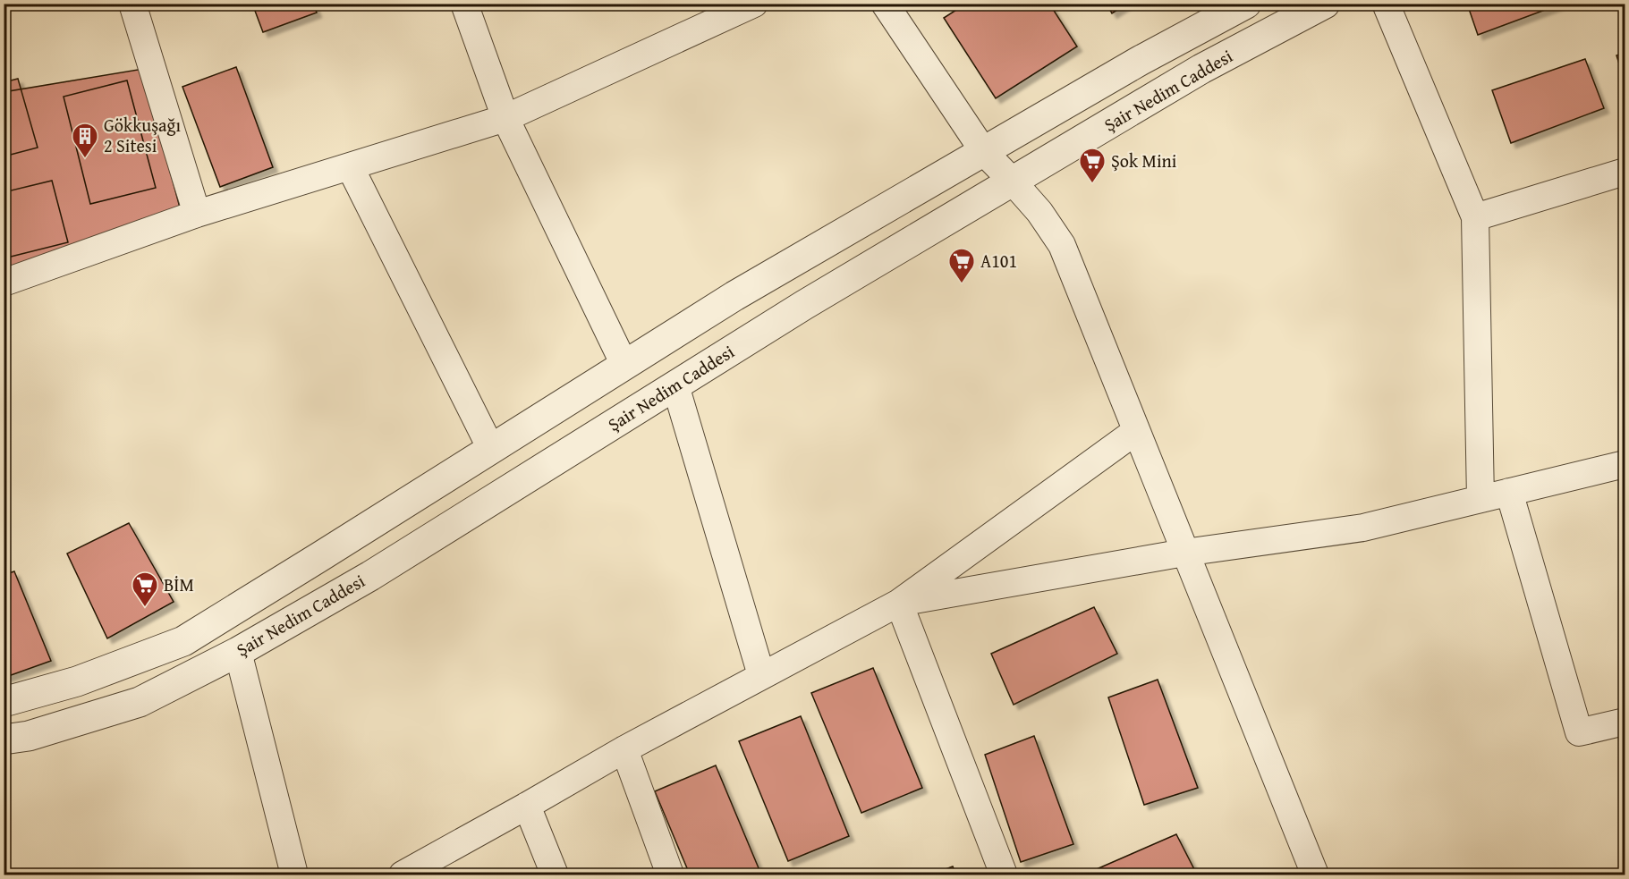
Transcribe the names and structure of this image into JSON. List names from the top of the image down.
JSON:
{
  "streets": {
    "street": ["Şair Nedim Caddesi"]
  },
  "places": {
    "building": ["Gökkuşağı 2 Sitesi"],
    "supermarket": ["Şok Mini", "A101", "BİM"]
  }
}
